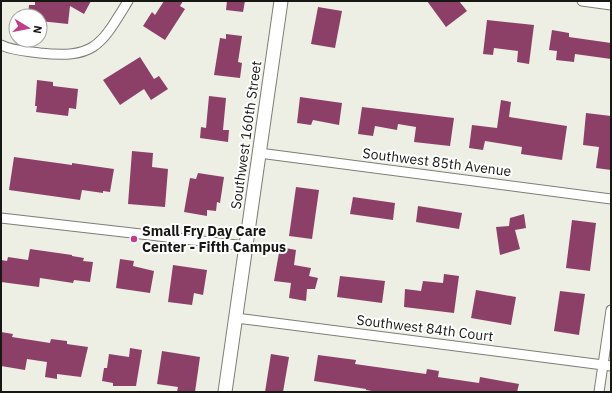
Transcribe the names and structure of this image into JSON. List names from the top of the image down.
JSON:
{
  "streets": {
    "street": ["Southwest 160th Street", "Southwest 85th Avenue", "Southwest 84th Court"]
  },
  "crossings": [
    ["Southwest 160th Street", "Southwest 85th Avenue"],
    ["Southwest 160th Street", "Southwest 84th Court"]
  ],
  "places": ["Small Fry Day Care Center - Fifth Campus"],
  "north": "right"
}
